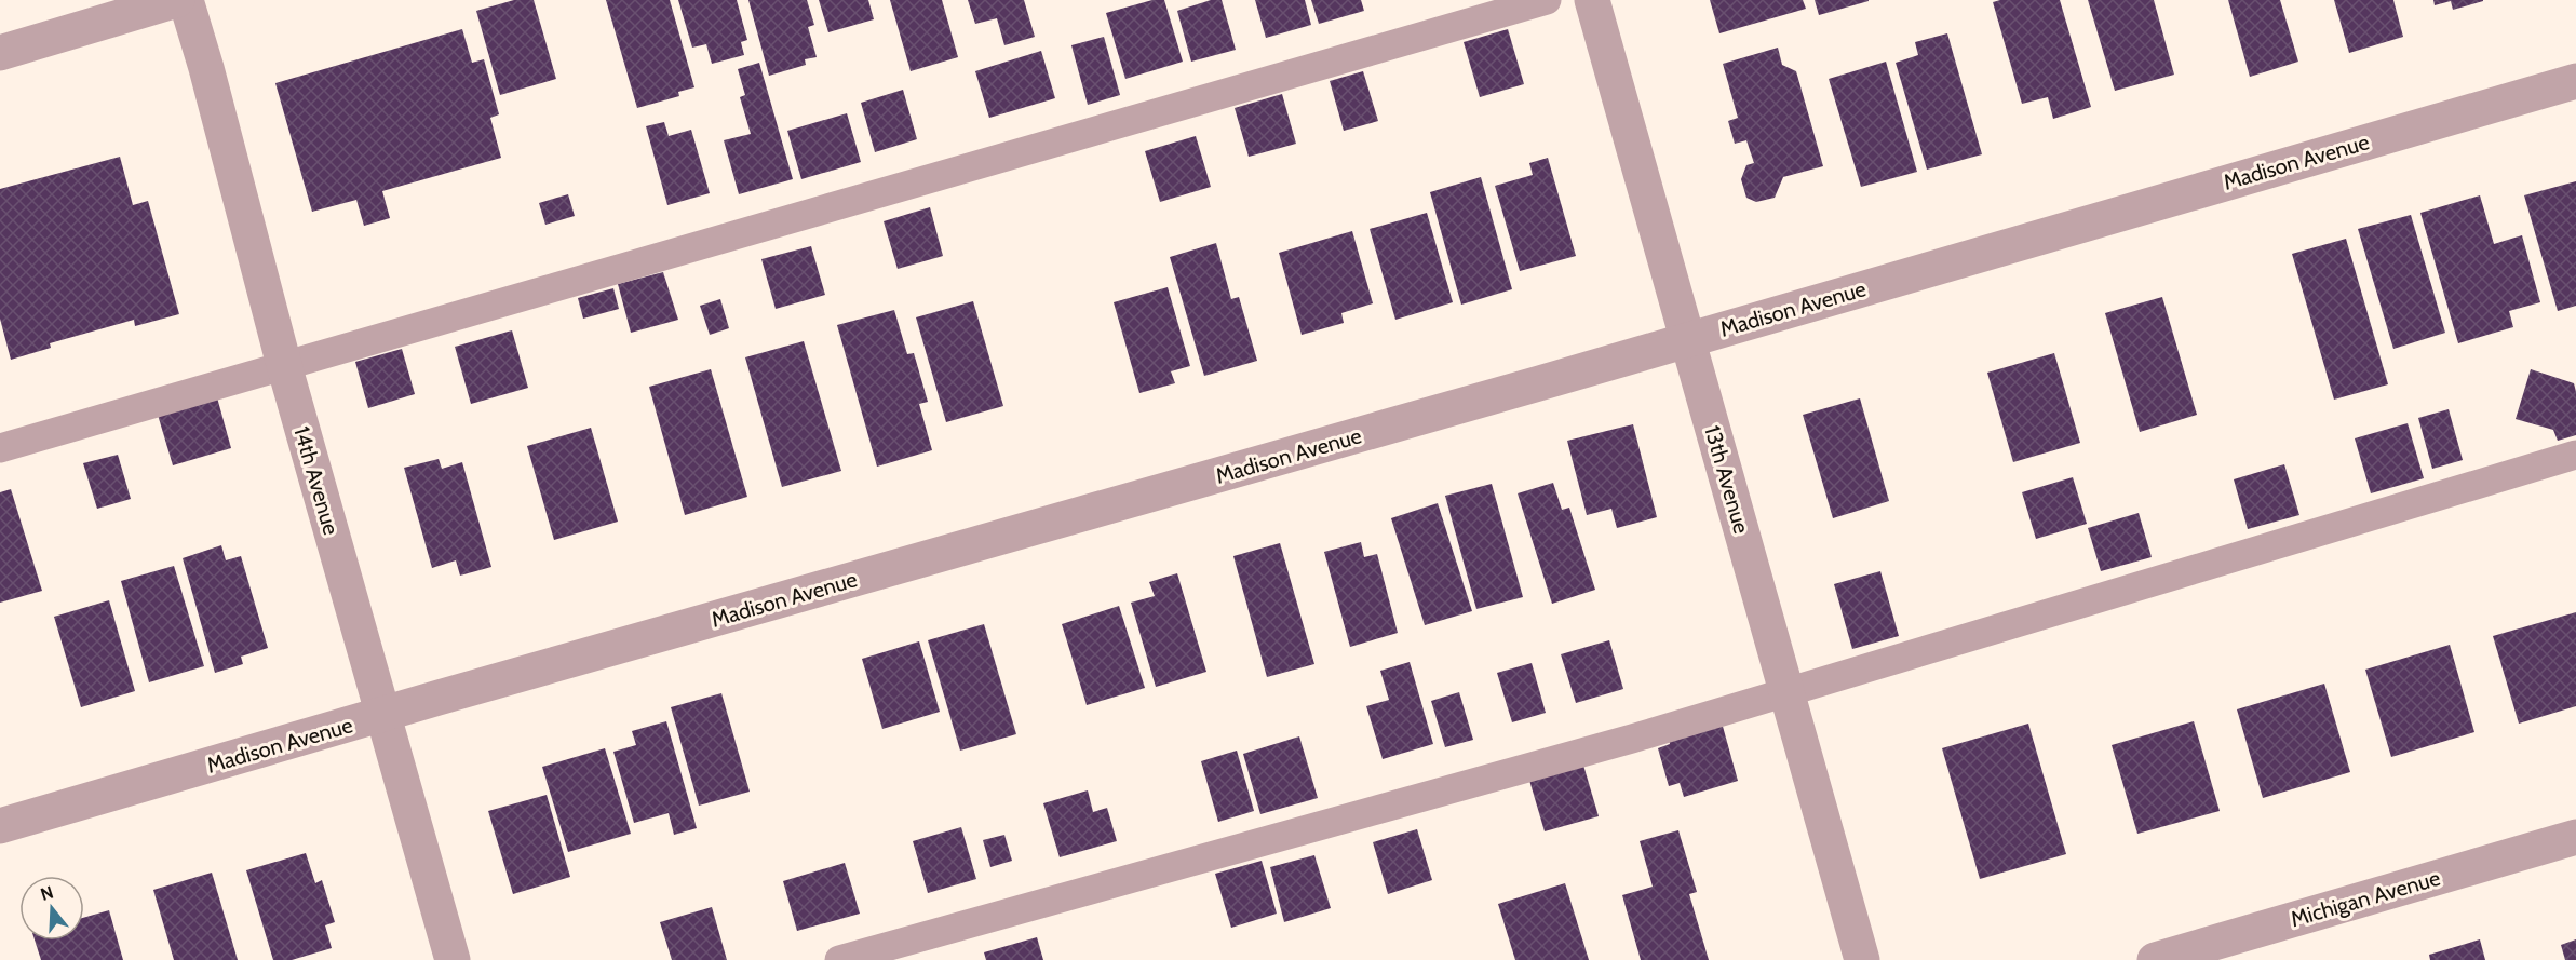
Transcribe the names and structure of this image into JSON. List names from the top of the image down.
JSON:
{
  "streets": {
    "street": [
      "Madison Avenue",
      "13th Avenue",
      "14th Avenue",
      "Michigan Avenue"
    ]
  },
  "crossings": [
    ["Madison Avenue", "13th Avenue"],
    ["Madison Avenue", "14th Avenue"]
  ],
  "north": "top"
}
